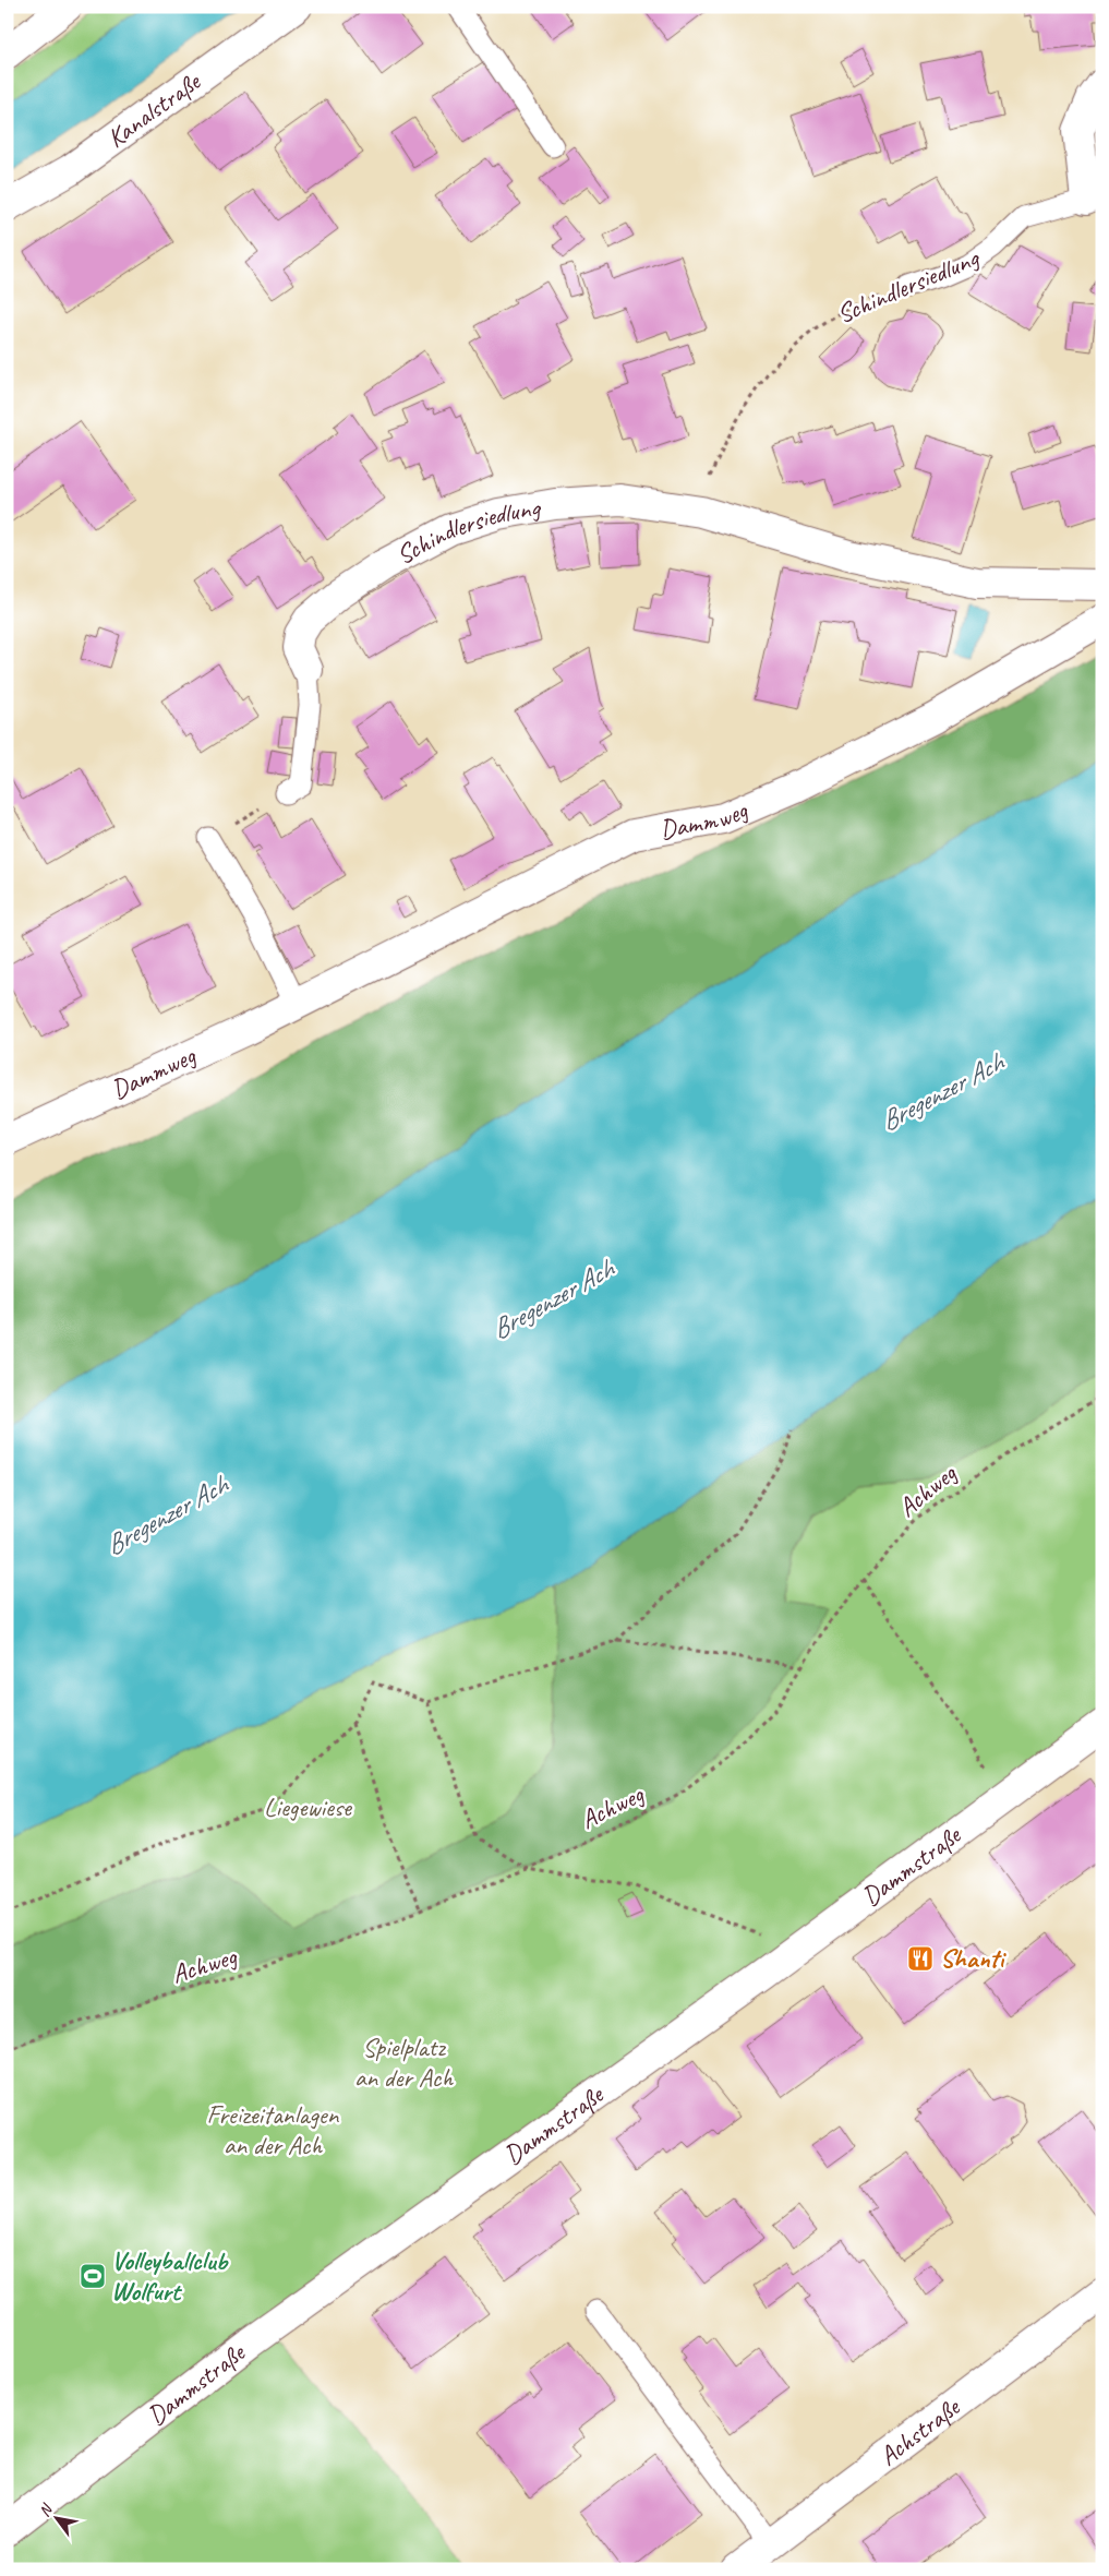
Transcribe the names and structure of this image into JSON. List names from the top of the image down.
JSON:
{
  "streets": {
    "street": [
      "Kanalstraße",
      "Schindlersiedlung",
      "Dammweg",
      "Dammstraße",
      "Achstraße"
    ],
    "path": ["Achweg"]
  },
  "water": ["Bregenzer Ach"],
  "parks": ["Liegewiese", "Spielplatz an der Ach", "Freizeitanlagen an der Ach"],
  "places": {
    "restaurant": ["Shanti"],
    "sports": ["Volleyballclub Wolfurt"]
  },
  "north": "top left"
}
